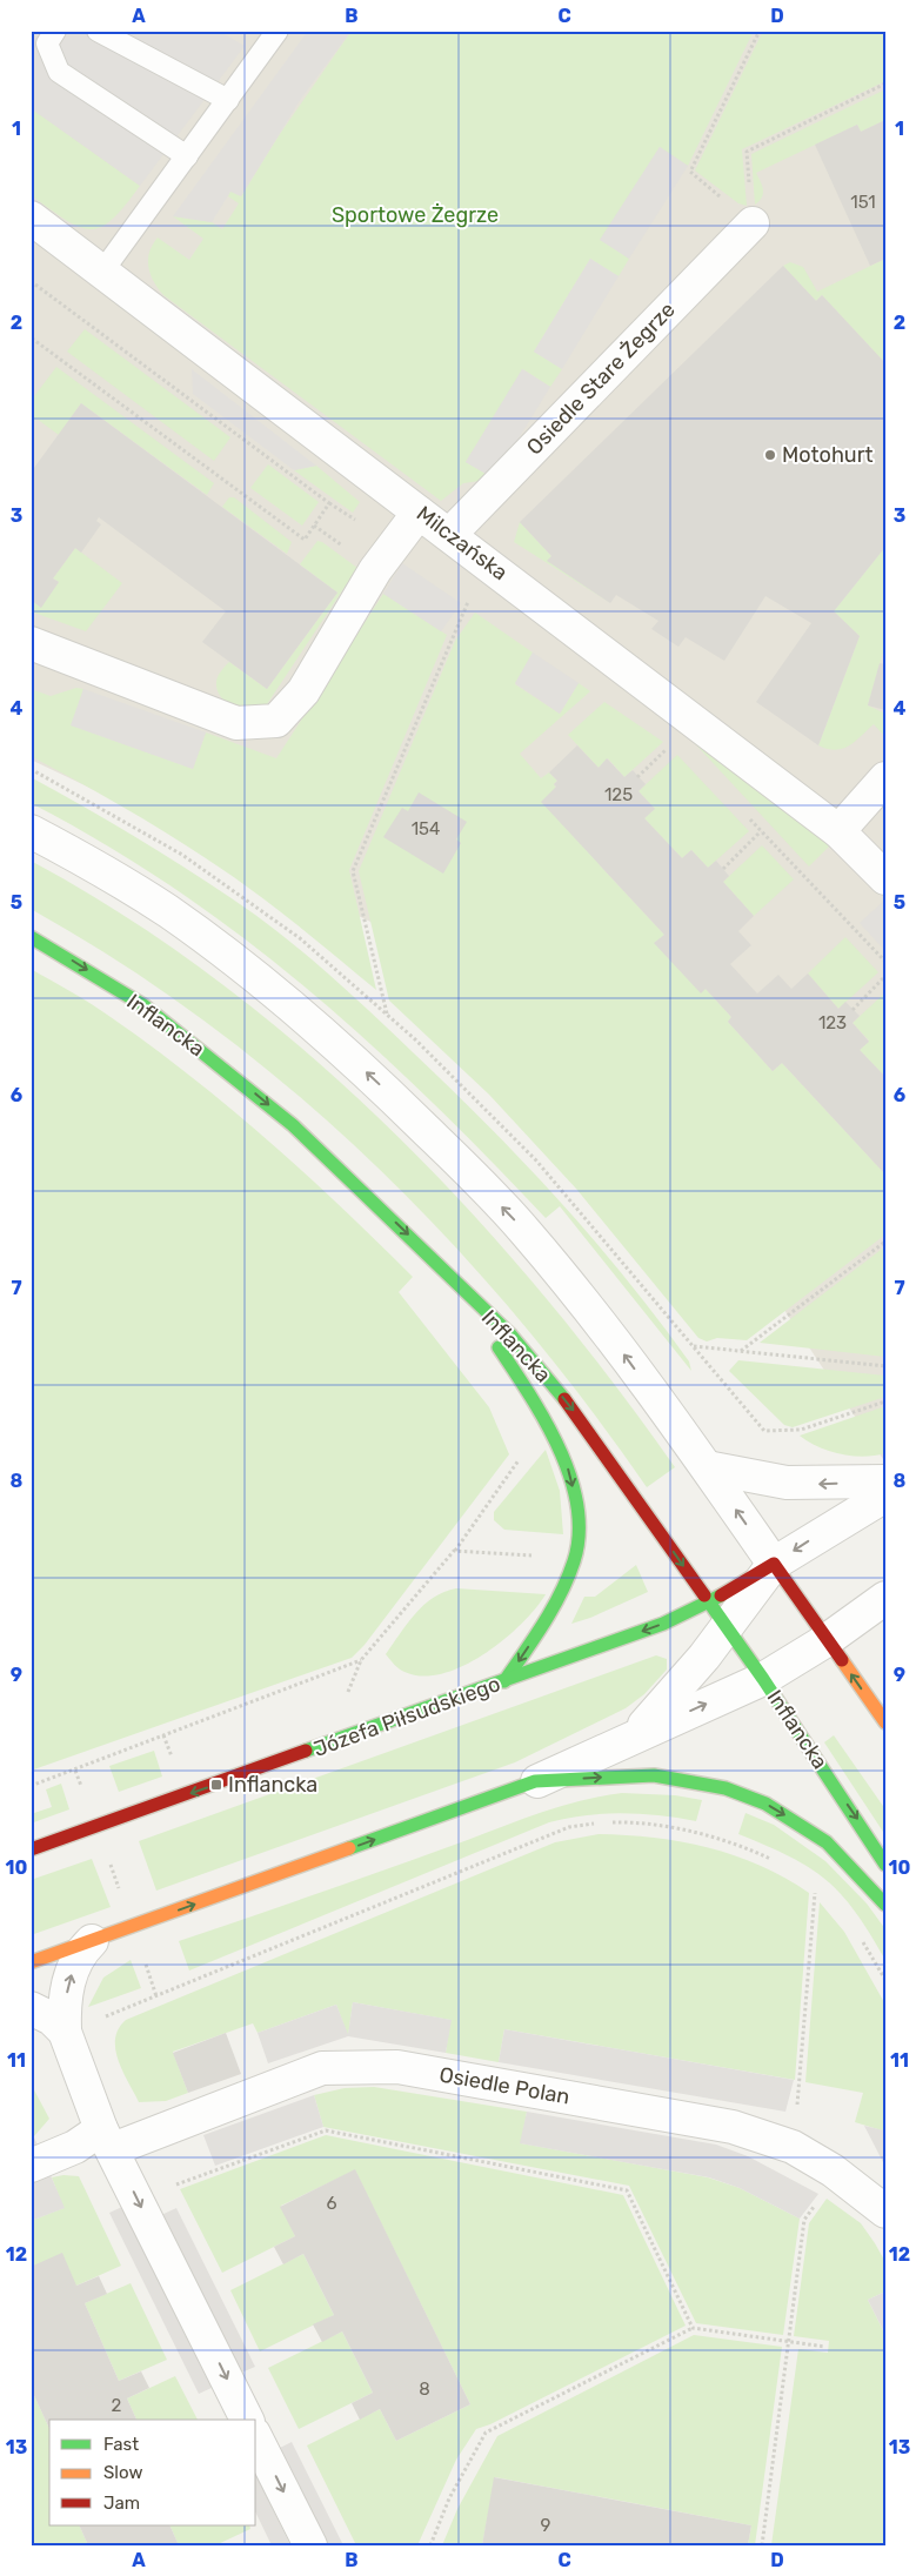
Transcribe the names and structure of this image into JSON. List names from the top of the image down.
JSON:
{
  "streets": {
    "street": [
      "Osiedle Stare Żegrze",
      "Milczańska",
      "Inflancka",
      "Józefa Piłsudskiego",
      "Osiedle Polan"
    ]
  },
  "crossings": [
    ["Osiedle Stare Żegrze", "Milczańska"],
    ["Inflancka", "Józefa Piłsudskiego"]
  ],
  "parks": ["Sportowe Żegrze"],
  "places": {
    "other": ["Motohurt"],
    "transit": ["Inflancka"]
  },
  "house_numbers": [
    "151",
    "125",
    "154",
    "123",
    "6",
    "8",
    "2",
    "9"
  ],
  "legend": ["Fast", "Slow", "Jam"],
  "grid": {
    "columns": [
      "A",
      "B",
      "C",
      "D"
    ],
    "rows": [
      "1",
      "2",
      "3",
      "4",
      "5",
      "6",
      "7",
      "8",
      "9",
      "10",
      "11",
      "12",
      "13"
    ]
  }
}
